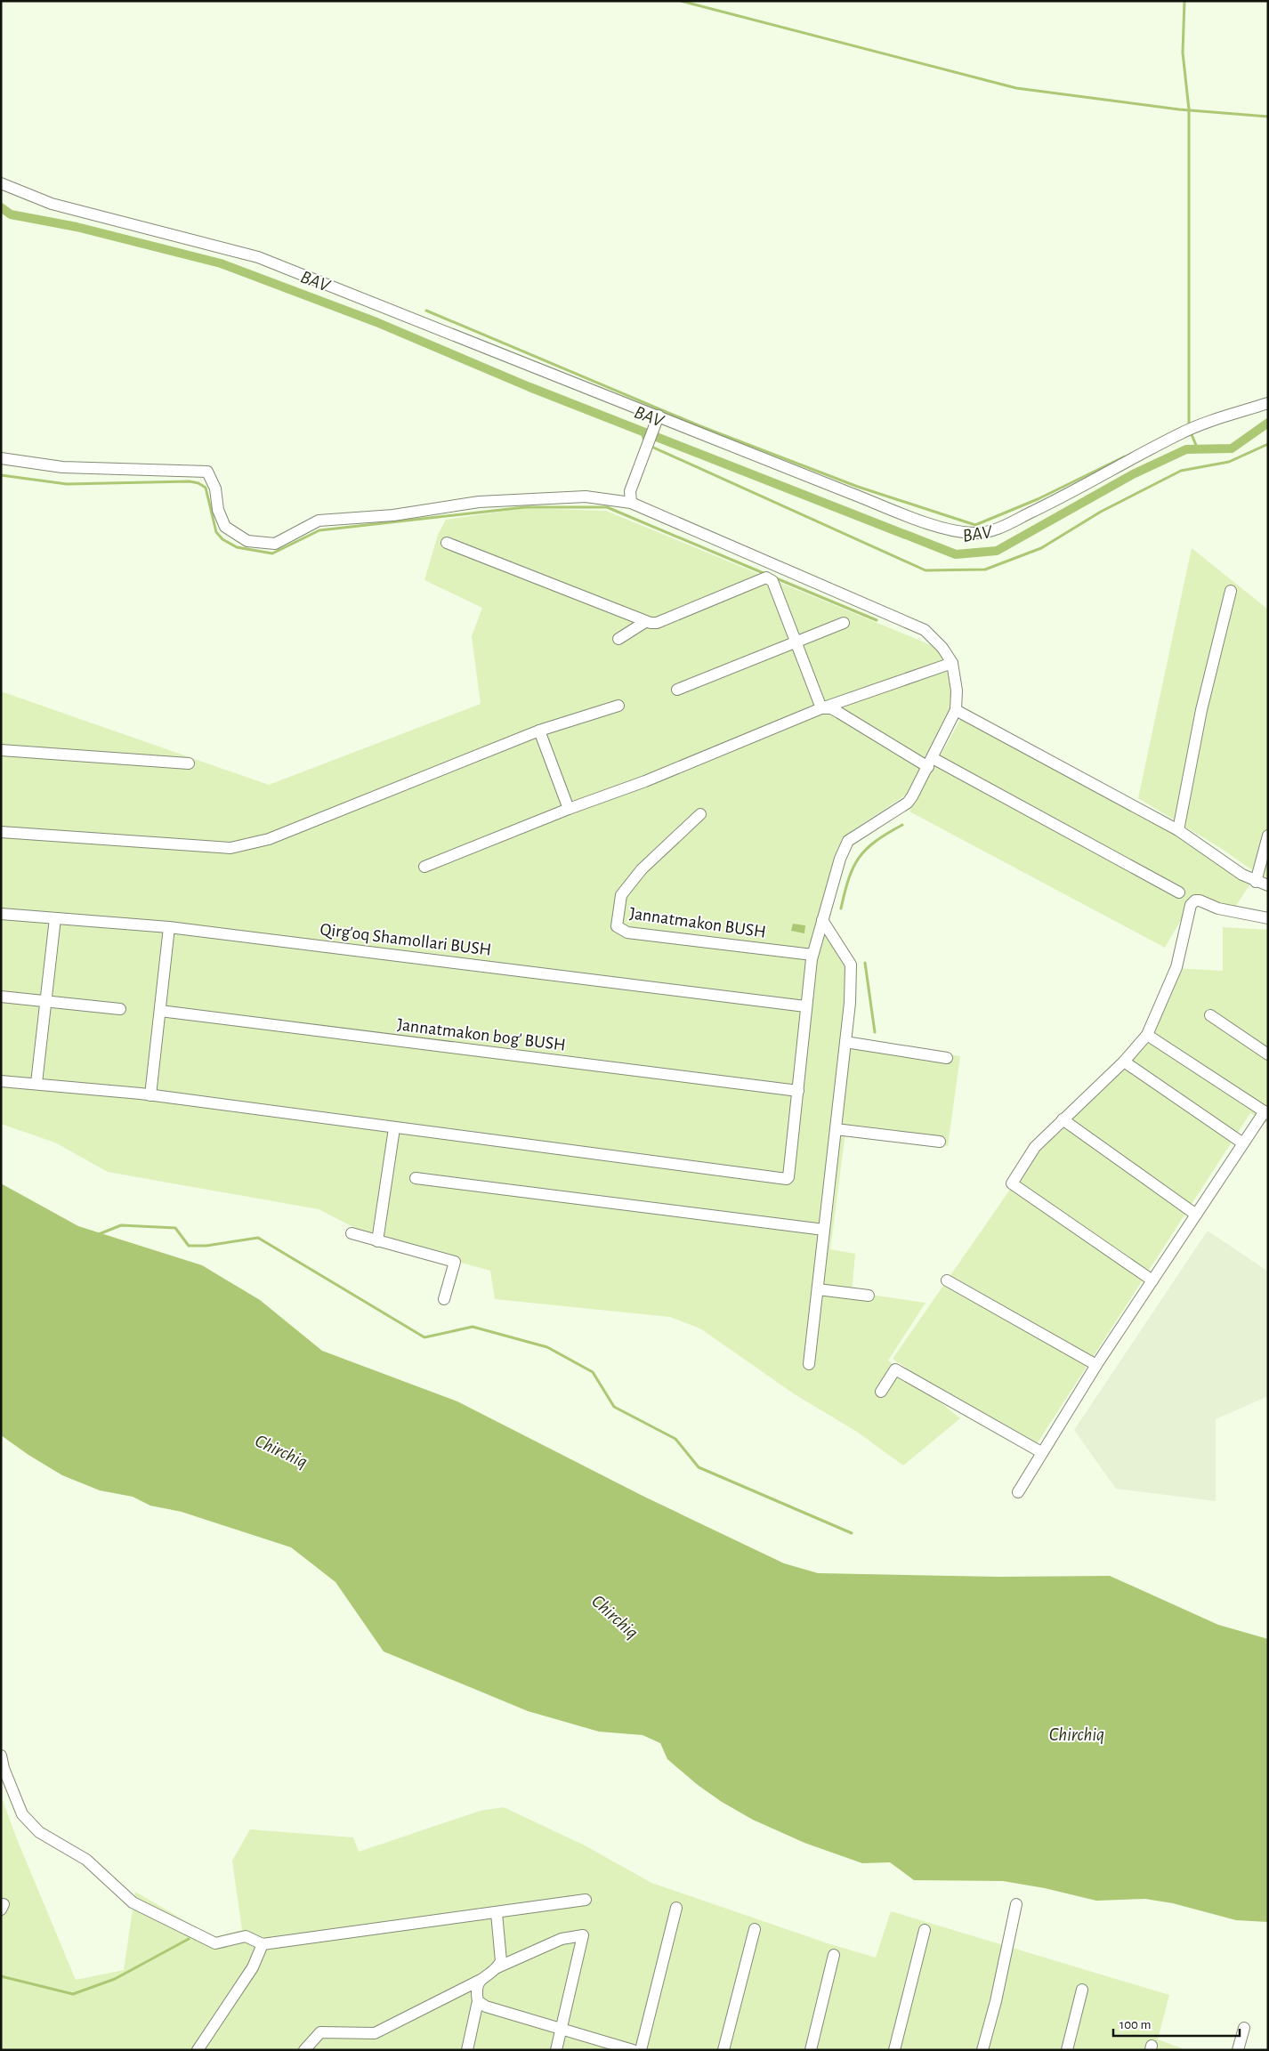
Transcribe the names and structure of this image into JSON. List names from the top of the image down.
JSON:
{
  "streets": {
    "street": ["Jannatmakon BUSH", "Qirg'oq Shamollari BUSH", "Jannatmakon bog' BUSH"]
  },
  "water": ["BAV", "Chirchiq"],
  "scale_bar": "100 m"
}
